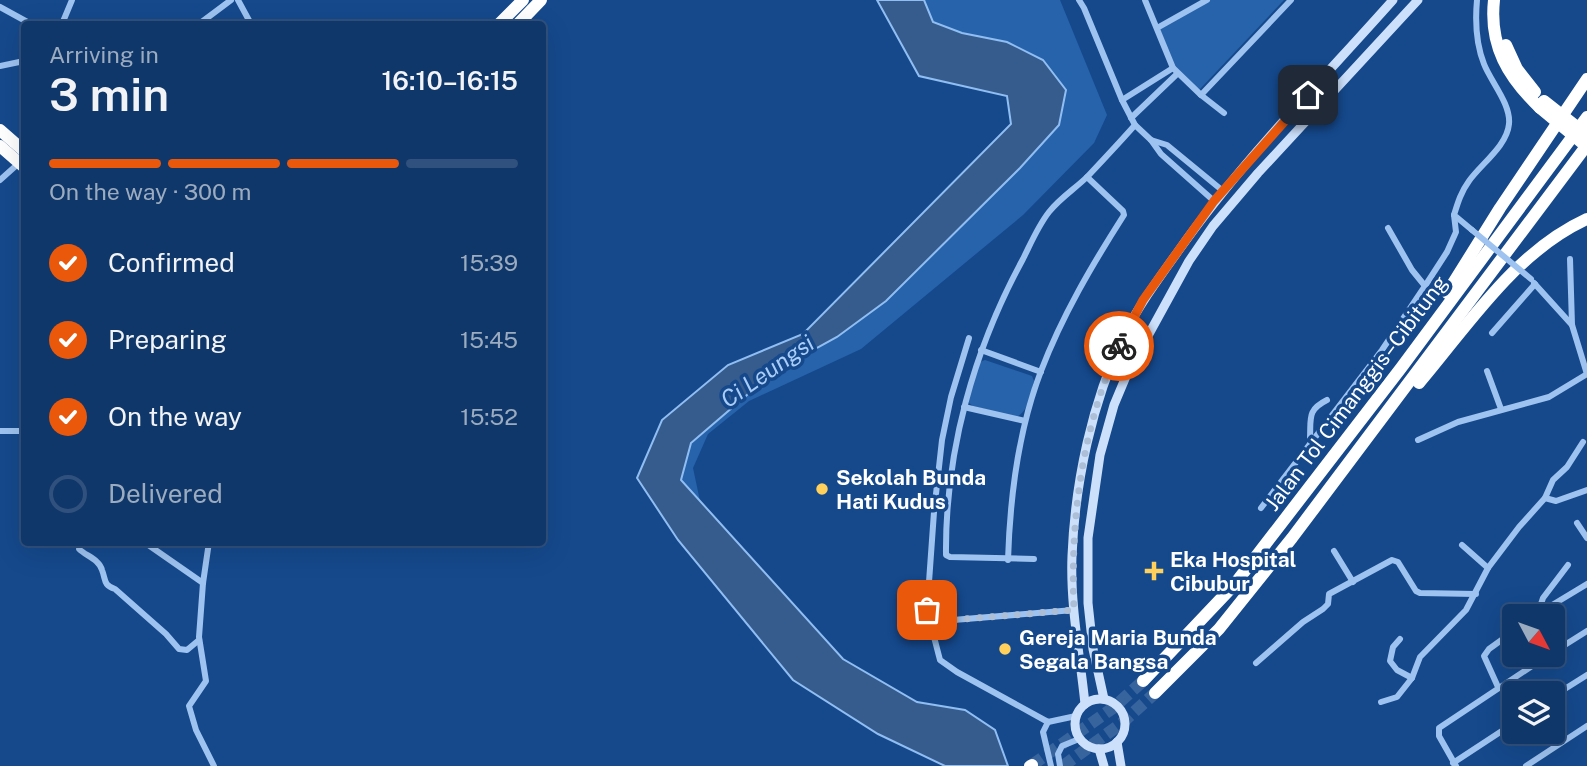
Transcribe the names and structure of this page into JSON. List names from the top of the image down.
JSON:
{
  "streets": {
    "highway": ["Jalan Tol Cimanggis–Cibitung"]
  },
  "water": ["Ci Leungsi"],
  "places": {
    "other": ["Sekolah Bunda Hati Kudus", "Gereja Maria Bunda Segala Bangsa"],
    "health": ["Eka Hospital Cibubur"]
  },
  "north": "bottom right",
  "page": {
    "heading": ["3 min", "Arriving in", "16:10–16:15"],
    "bar": "On the way · 300 m",
    "list": [
      ["Confirmed", "15:39"],
      ["Preparing", "15:45"],
      ["On the way", "15:52"],
      "Delivered"
    ]
  }
}
